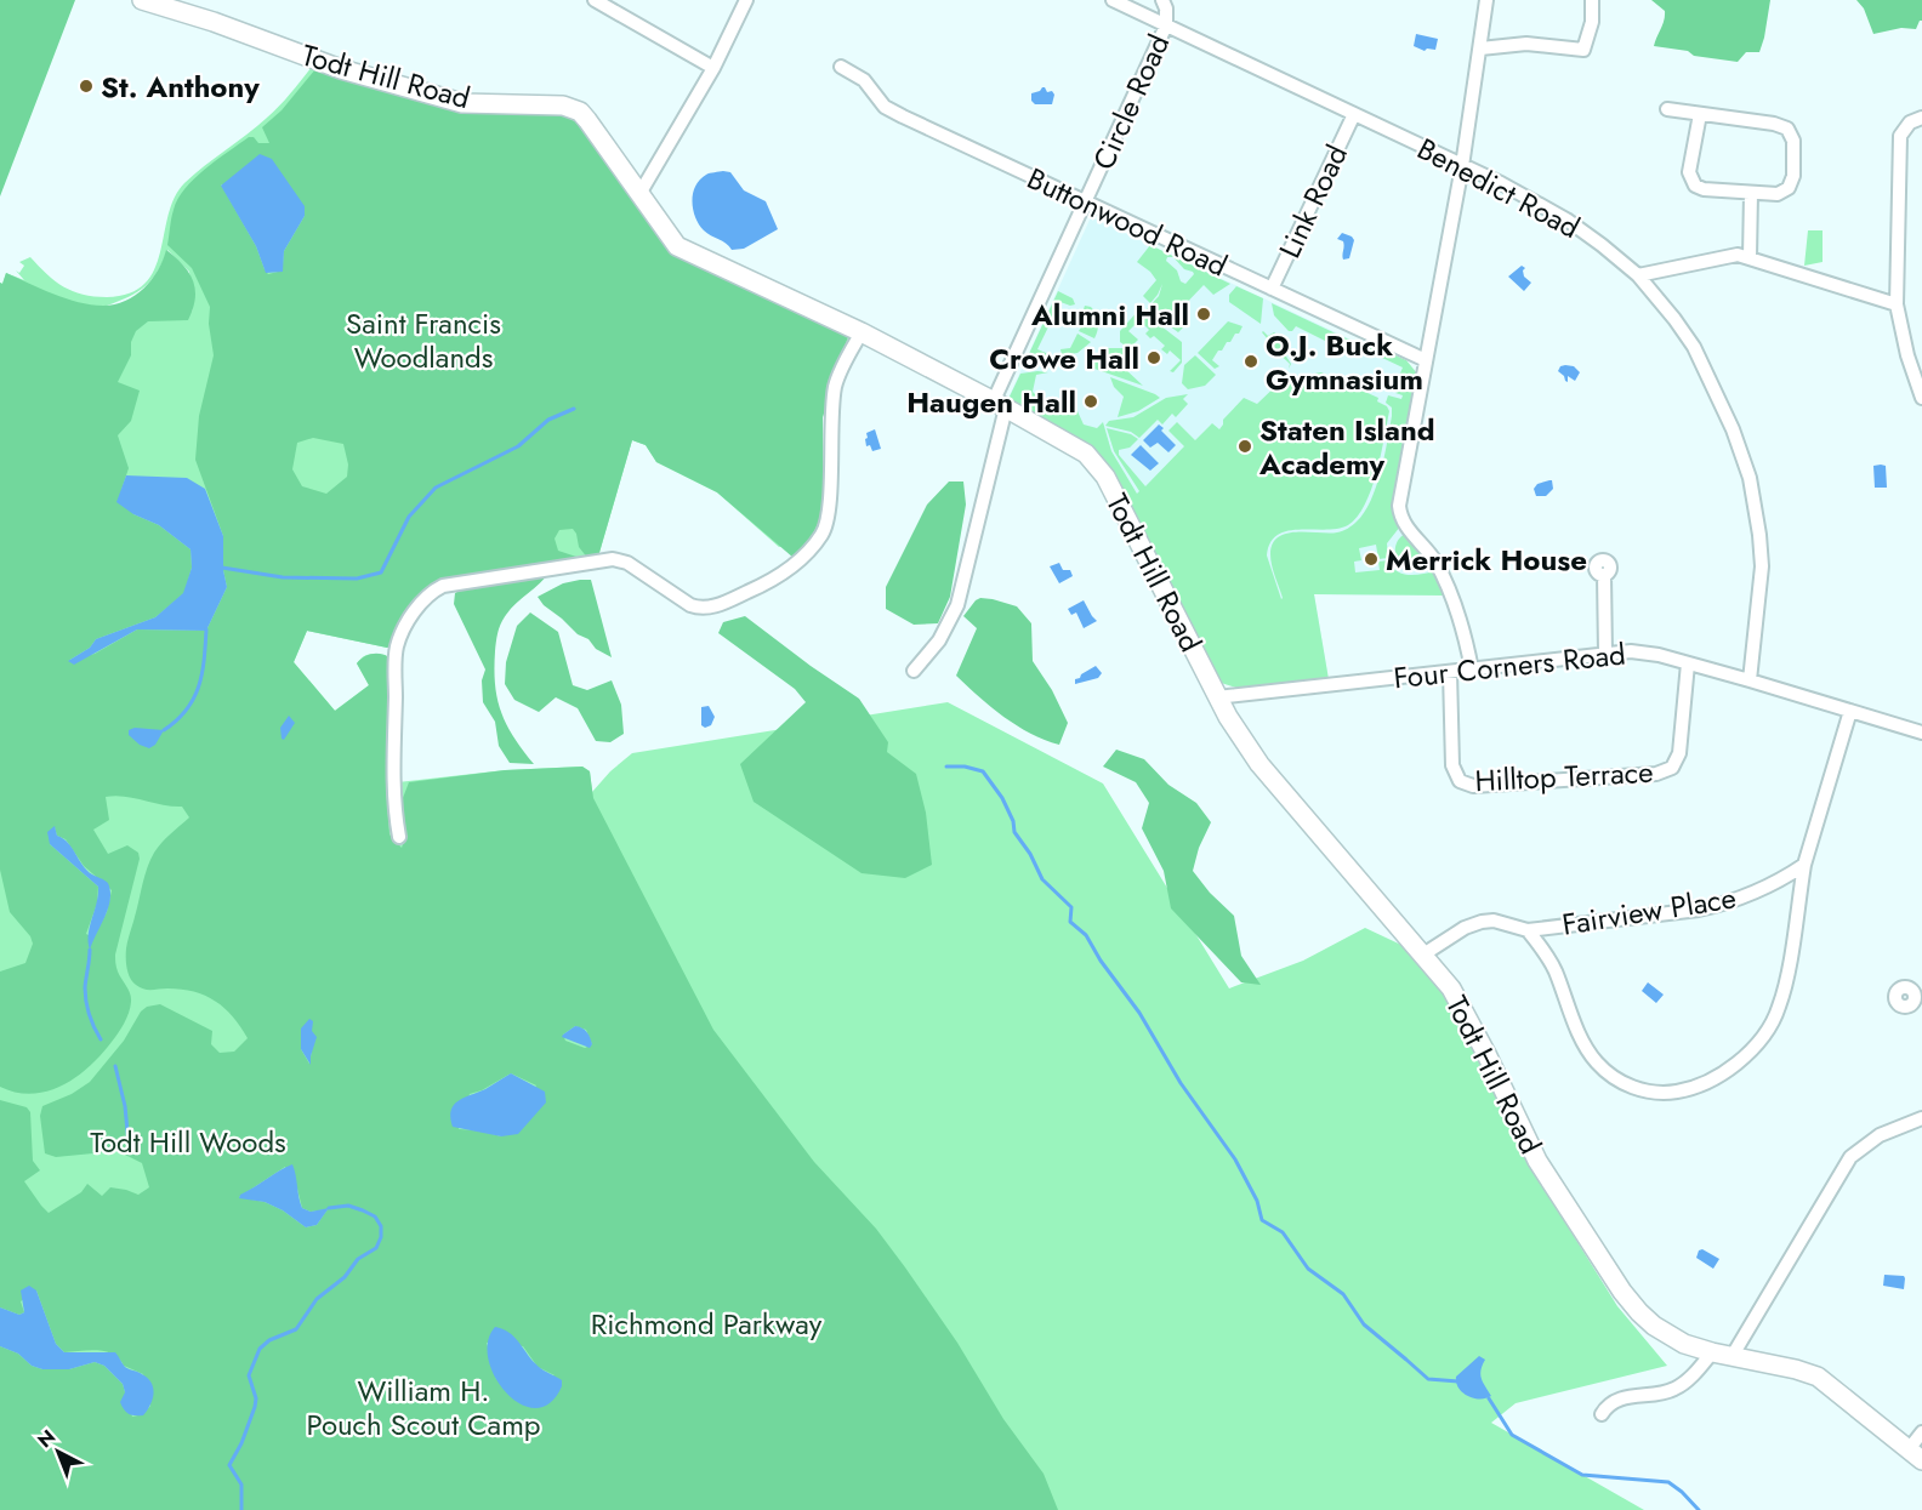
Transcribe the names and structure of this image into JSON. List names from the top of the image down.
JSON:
{
  "streets": {
    "street": [
      "Todt Hill Road",
      "Circle Road",
      "Benedict Road",
      "Link Road",
      "Buttonwood Road",
      "Four Corners Road",
      "Hilltop Terrace",
      "Fairview Place"
    ]
  },
  "crossings": [
    ["Todt Hill Road", "Circle Road"],
    ["Todt Hill Road", "Four Corners Road"],
    ["Todt Hill Road", "Fairview Place"],
    ["Circle Road", "Benedict Road"],
    ["Circle Road", "Buttonwood Road"],
    ["Benedict Road", "Link Road"],
    ["Benedict Road", "Four Corners Road"],
    ["Link Road", "Buttonwood Road"],
    ["Four Corners Road", "Hilltop Terrace"]
  ],
  "parks": [
    "Saint Francis Woodlands",
    "Todt Hill Woods",
    "Richmond Parkway",
    "William H. Pouch Scout Camp"
  ],
  "places": [
    "St. Anthony",
    "Alumni Hall",
    "Crowe Hall",
    "O.J. Buck Gymnasium",
    "Haugen Hall",
    "Staten Island Academy",
    "Merrick House"
  ],
  "north": "top left"
}
